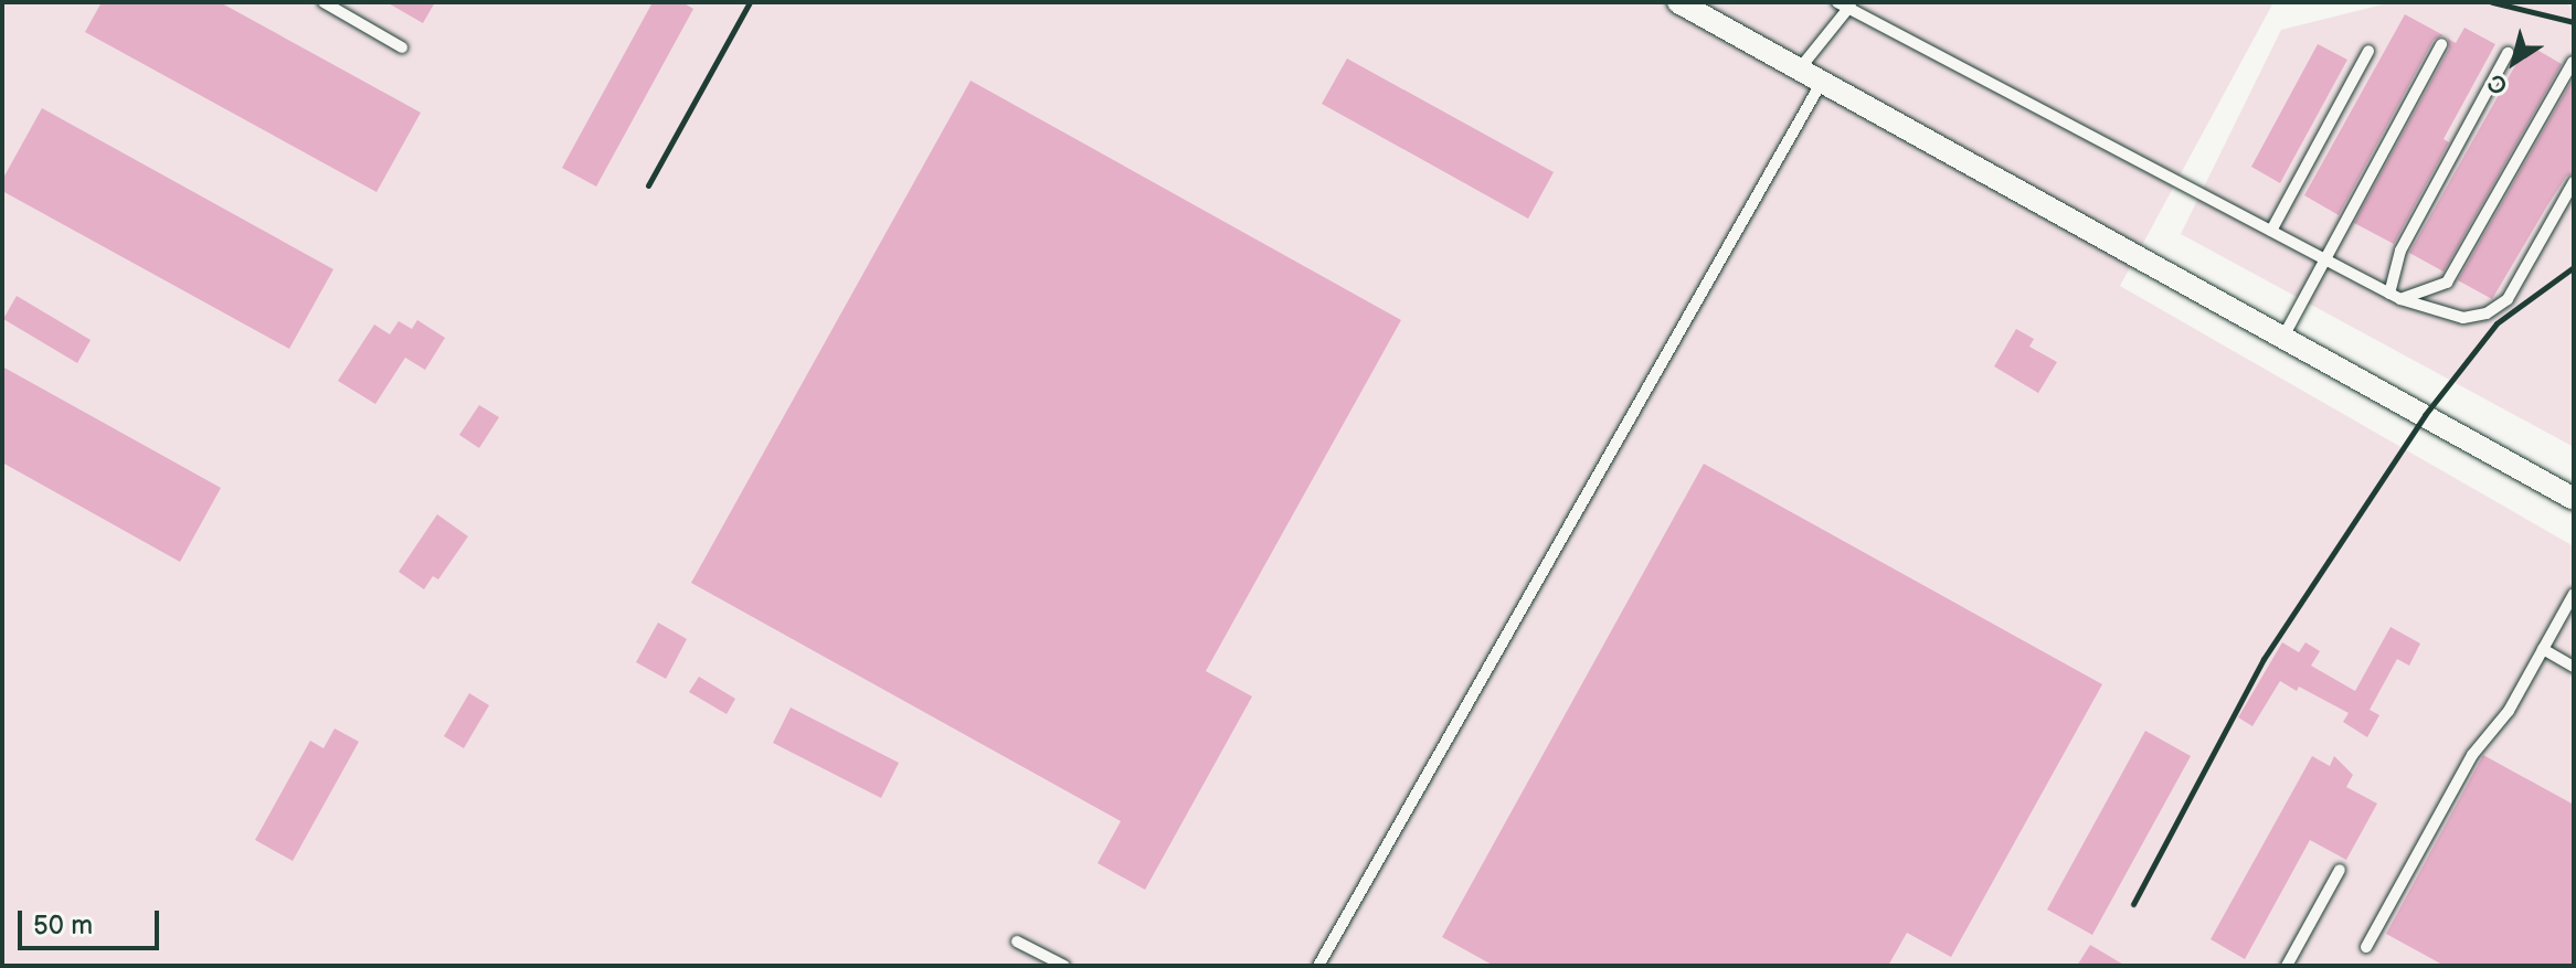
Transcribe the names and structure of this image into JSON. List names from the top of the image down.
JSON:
{
  "scale_bar": "50 m",
  "north": "bottom left"
}
